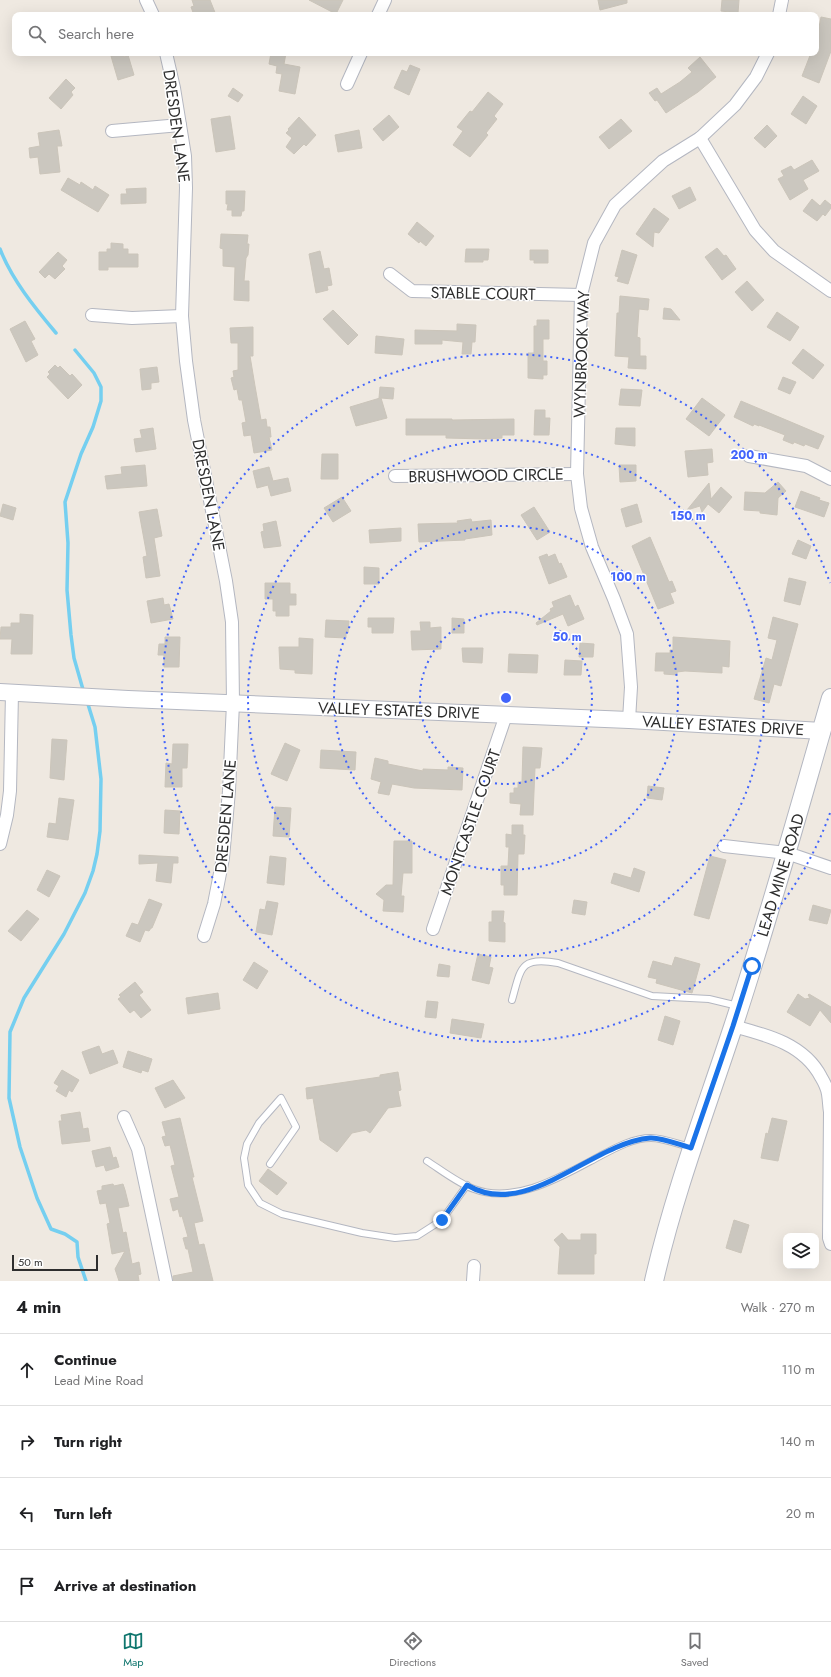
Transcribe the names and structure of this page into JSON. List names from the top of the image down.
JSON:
{
  "streets": {
    "main road": ["LEAD MINE ROAD"],
    "street": [
      "DRESDEN LANE",
      "STABLE COURT",
      "WYNBROOK WAY",
      "BRUSHWOOD CIRCLE",
      "VALLEY ESTATES DRIVE",
      "MONTCASTLE COURT"
    ]
  },
  "crossings": [
    ["DRESDEN LANE", "VALLEY ESTATES DRIVE"],
    ["STABLE COURT", "WYNBROOK WAY"],
    ["WYNBROOK WAY", "BRUSHWOOD CIRCLE"],
    ["WYNBROOK WAY", "VALLEY ESTATES DRIVE"],
    ["VALLEY ESTATES DRIVE", "MONTCASTLE COURT"],
    ["VALLEY ESTATES DRIVE", "LEAD MINE ROAD"]
  ],
  "scale_bar": "50 m",
  "page": {
    "search": "Search here",
    "scale": "50 m",
    "heading": ["4 min", "Walk · 270 m"],
    "list": [
      ["Continue", "Lead Mine Road", "110 m"],
      ["Turn right", "140 m"],
      ["Turn left", "20 m"],
      "Arrive at destination"
    ],
    "nav": ["Map", "Directions", "Saved"]
  },
  "rings": [
    "200 m",
    "150 m",
    "100 m",
    "50 m"
  ]
}
